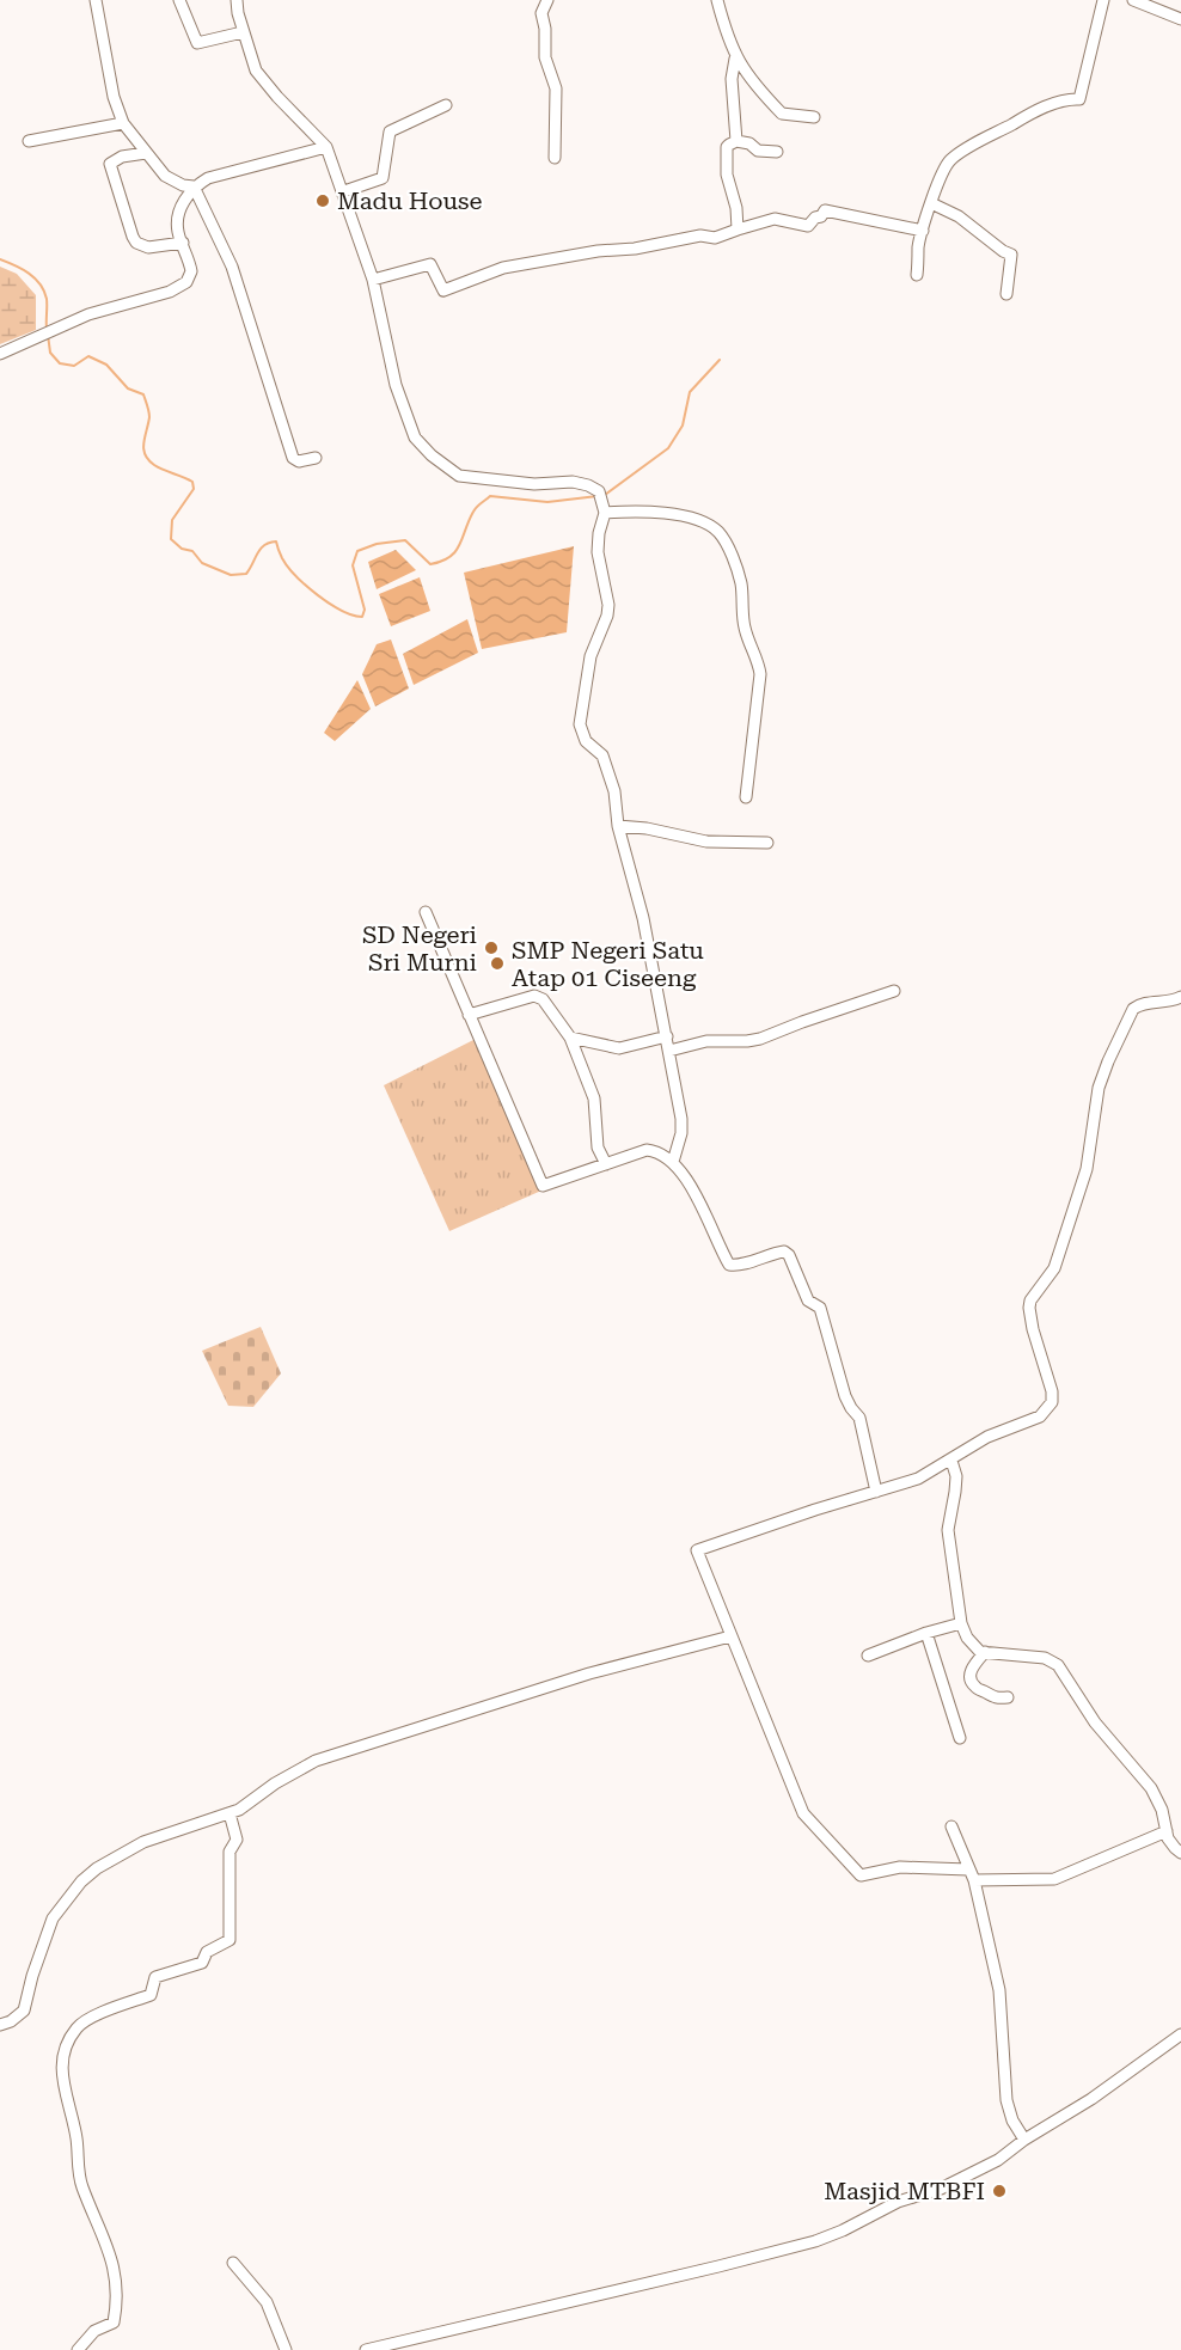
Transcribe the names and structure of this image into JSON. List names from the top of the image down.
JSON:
{
  "places": [
    "Madu House",
    "SD Negeri Sri Murni",
    "SMP Negeri Satu Atap 01 Ciseeng",
    "Masjid MTBFI"
  ]
}
